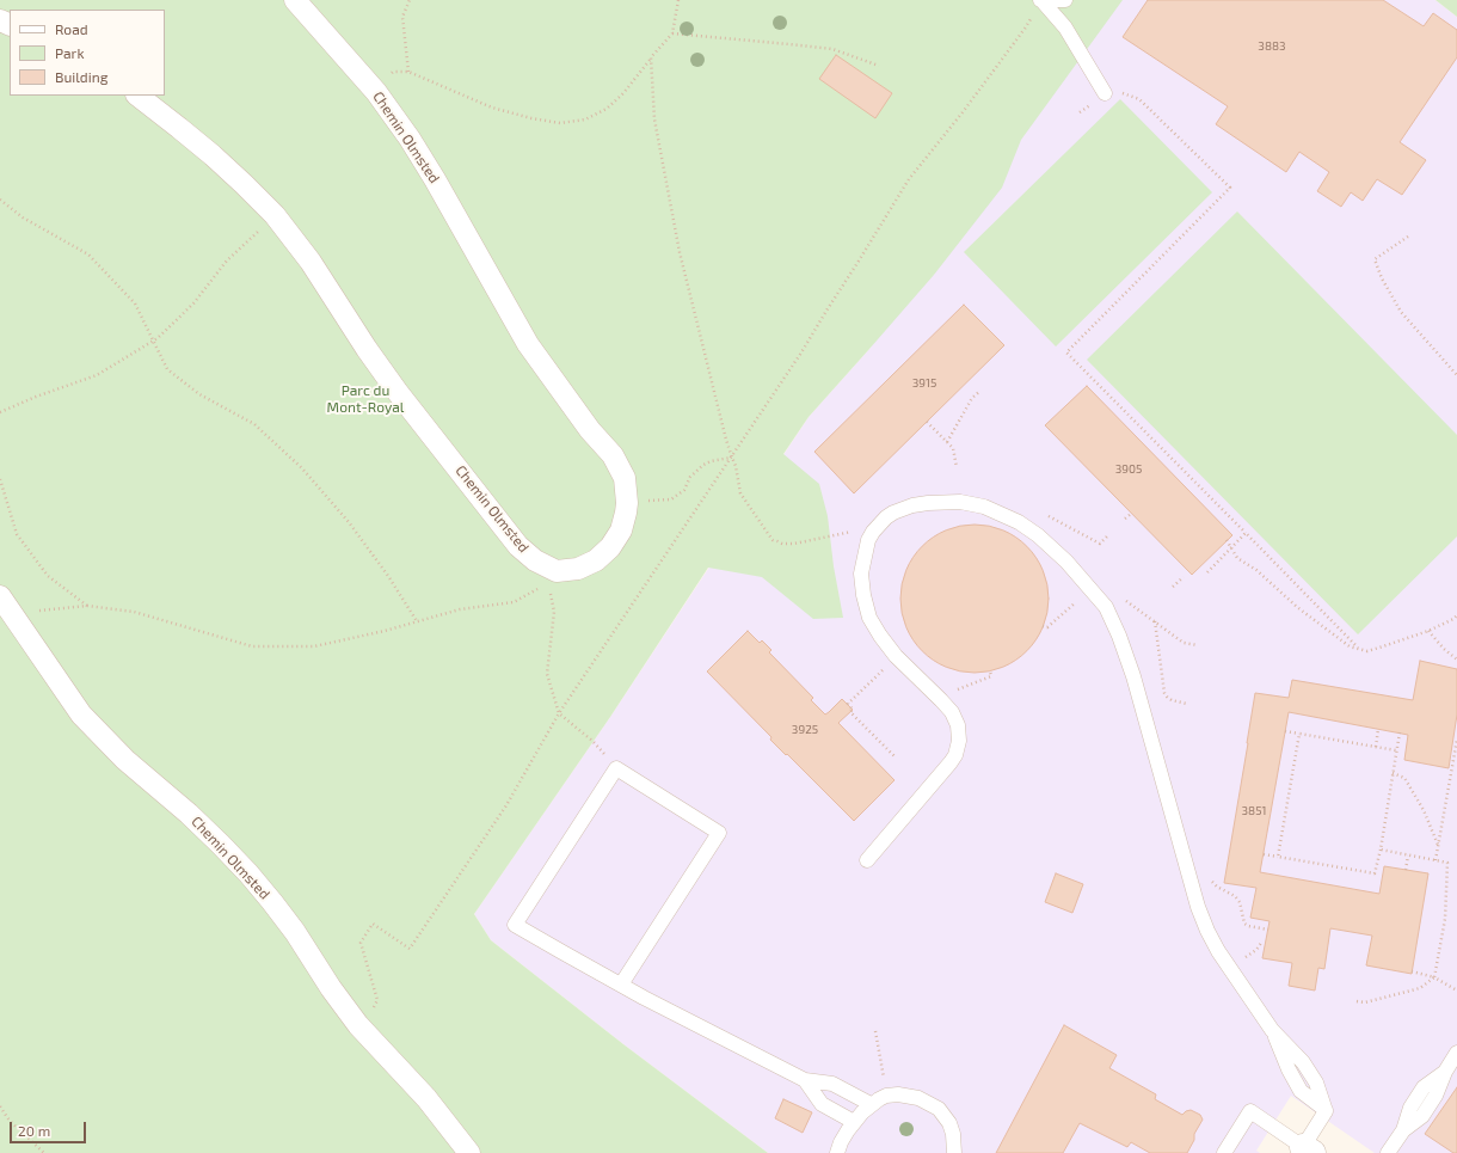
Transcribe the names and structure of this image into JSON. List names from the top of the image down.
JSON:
{
  "streets": {
    "street": ["Chemin Olmsted"]
  },
  "parks": ["Parc du Mont-Royal"],
  "house_numbers": [
    "3883",
    "3915",
    "3905",
    "3925",
    "3851"
  ],
  "legend": ["Road", "Park", "Building"],
  "scale_bar": "20 m"
}
